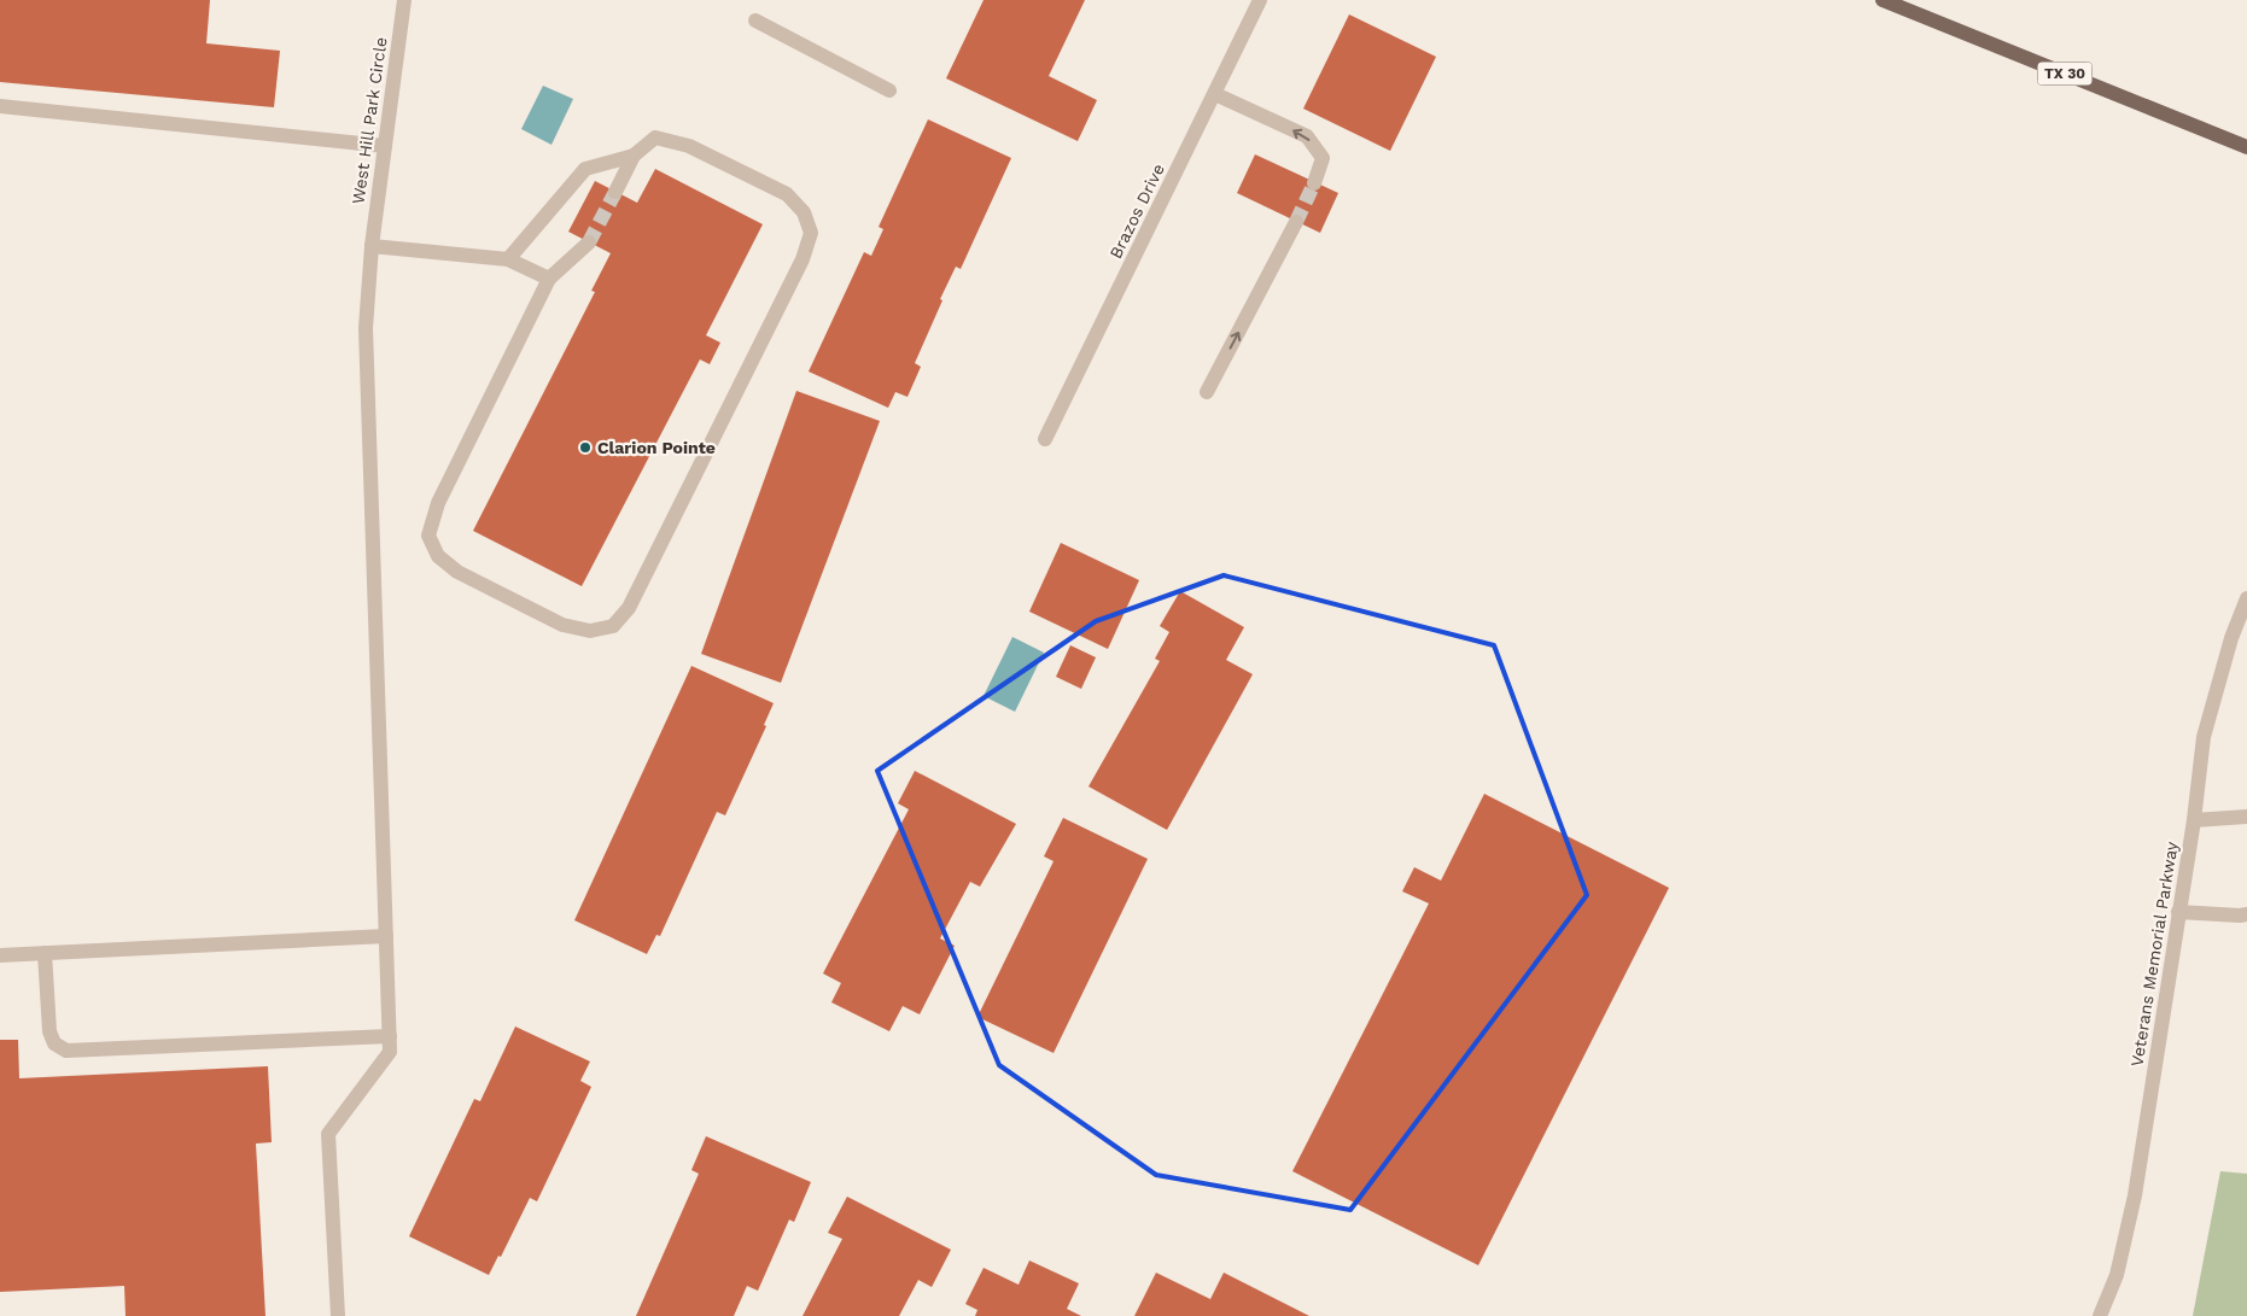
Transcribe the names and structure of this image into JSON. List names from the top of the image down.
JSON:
{
  "streets": {
    "main road": ["TX 30"],
    "street": ["West Hill Park Circle", "Brazos Drive", "Veterans Memorial Parkway"]
  },
  "places": ["Clarion Pointe"]
}
